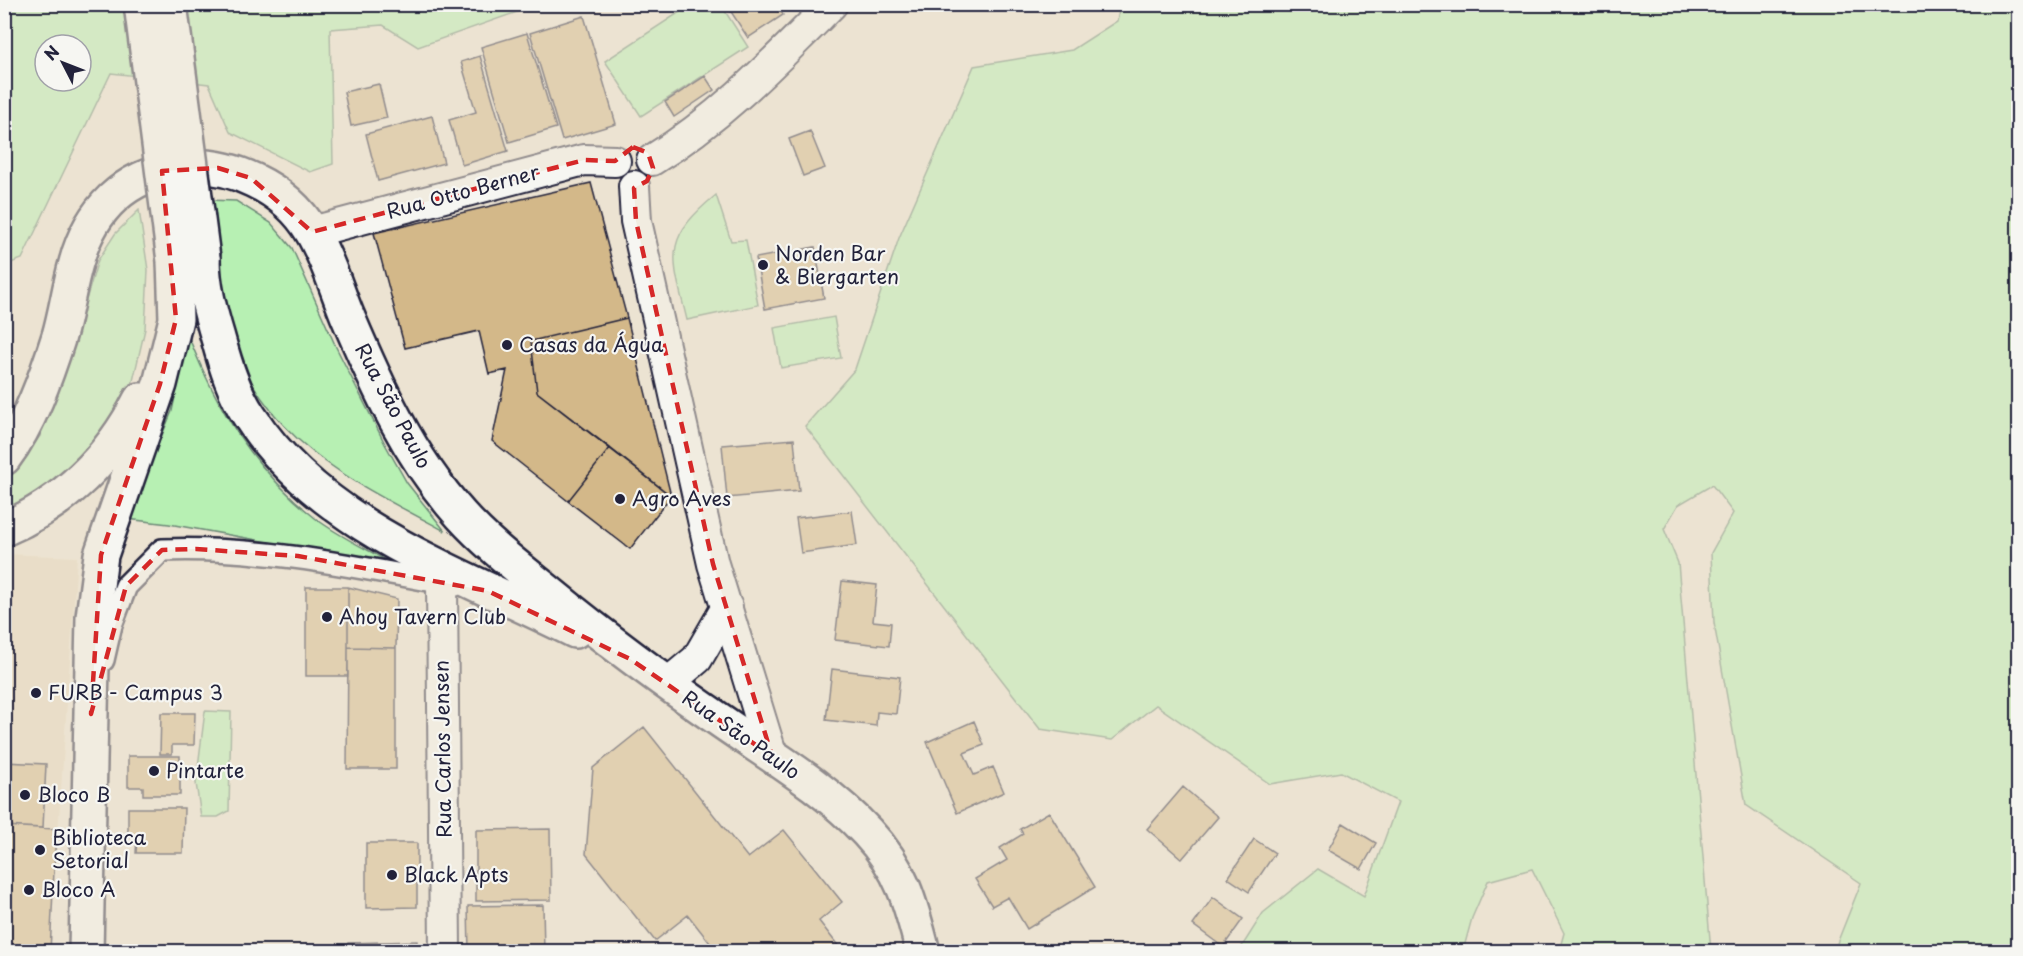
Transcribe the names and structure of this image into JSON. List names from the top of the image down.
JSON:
{
  "streets": {
    "main road": ["Rua São Paulo"],
    "street": ["Rua Otto Berner", "Rua Carlos Jensen"]
  },
  "crossings": [
    ["Rua Otto Berner", "Rua São Paulo"]
  ],
  "places": [
    "Norden Bar & Biergarten",
    "Casas da Água",
    "Agro Aves",
    "Ahoy Tavern Club",
    "FURB - Campus 3",
    "Pintarte",
    "Bloco B",
    "Biblioteca Setorial",
    "Black Apts",
    "Bloco A"
  ],
  "north": "top left"
}
